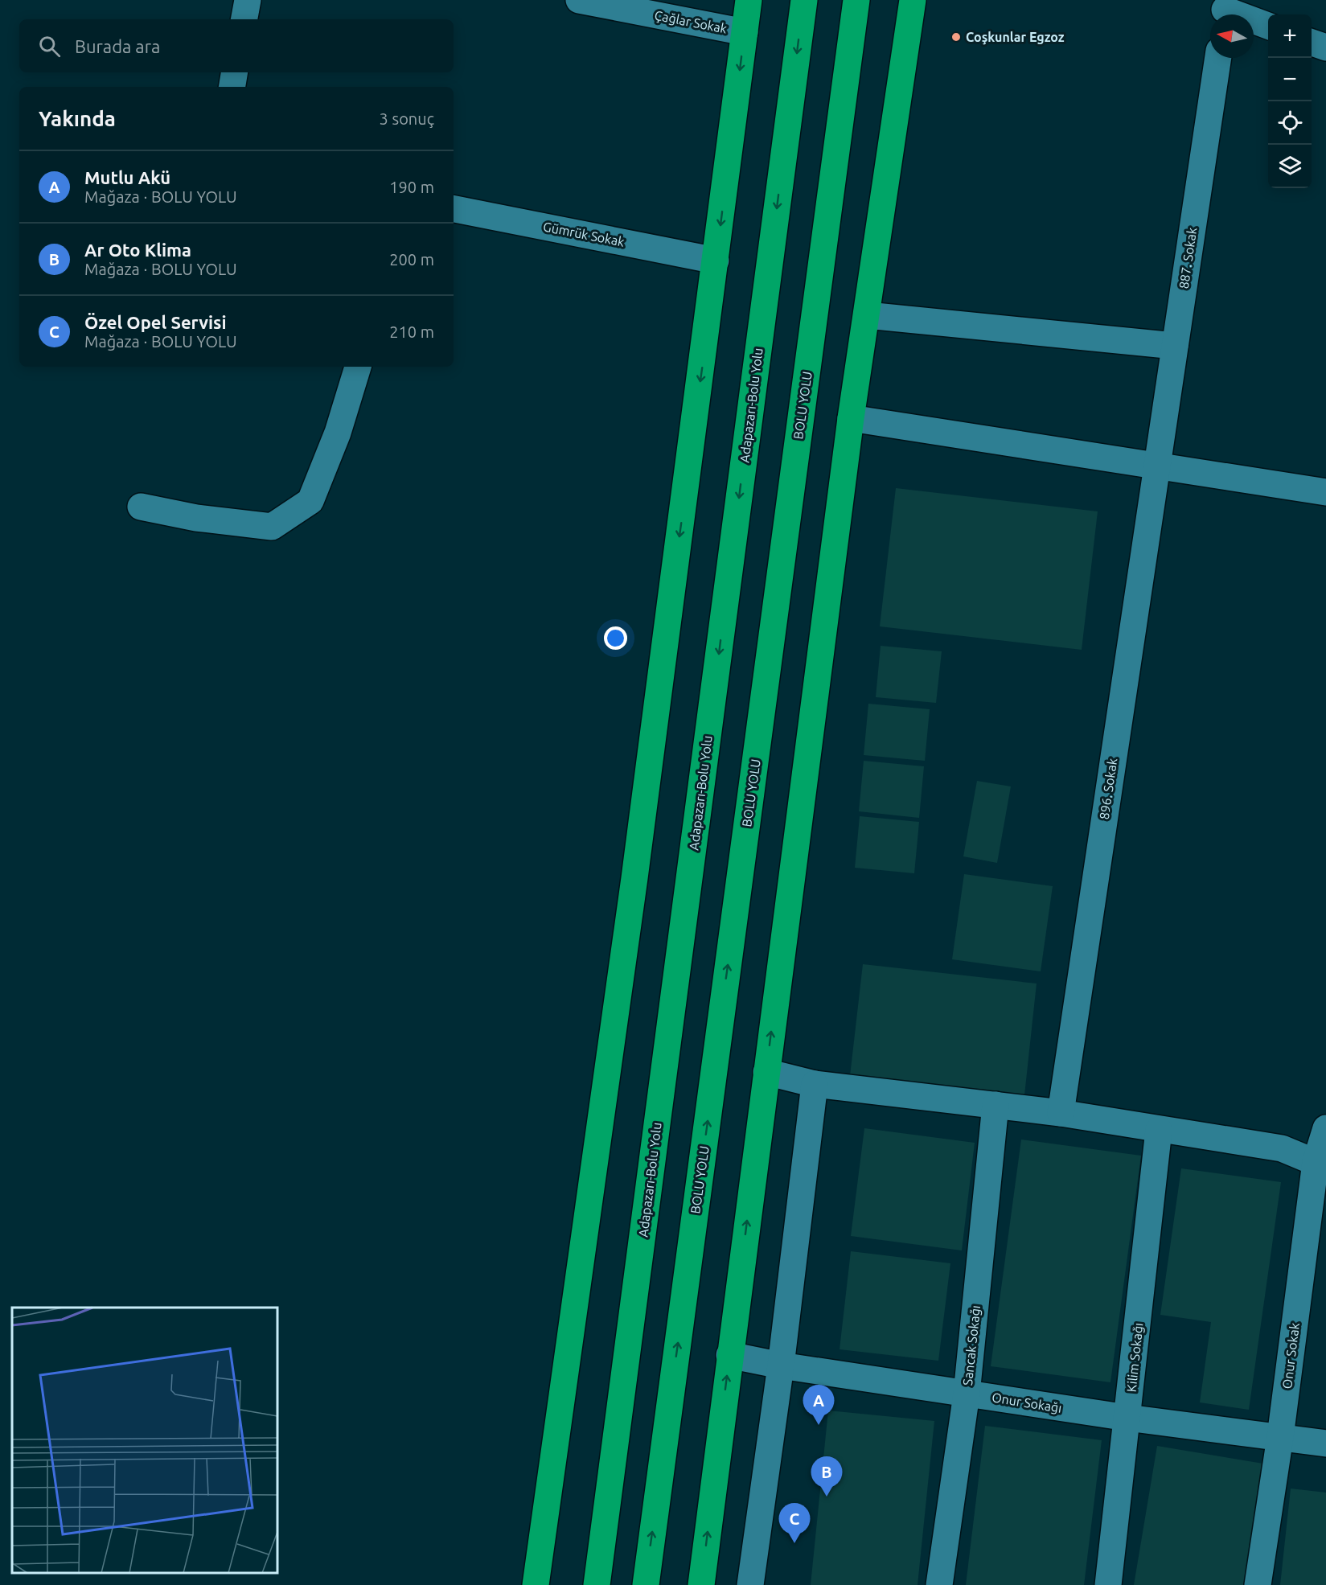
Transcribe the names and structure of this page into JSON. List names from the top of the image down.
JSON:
{
  "streets": {
    "highway": ["Adapazarı-Bolu Yolu", "BOLU YOLU"],
    "street": [
      "Çağlar Sokak",
      "Gümrük Sokak",
      "887. Sokak",
      "896. Sokak",
      "Sancak Sokağı",
      "Onur Sokak",
      "Kilim Sokağı",
      "Onur Sokağı"
    ]
  },
  "crossings": [
    ["887. Sokak", "896. Sokak"],
    ["Sancak Sokağı", "Onur Sokağı"],
    ["Onur Sokak", "Onur Sokağı"],
    ["Kilim Sokağı", "Onur Sokağı"]
  ],
  "places": ["Coşkunlar Egzoz"],
  "north": "left",
  "page": {
    "map_buttons": ["+", "−"],
    "search": "Burada ara",
    "heading": ["Yakında", "3 sonuç"],
    "list": [
      {
        "mark": "A",
        "name": "Mutlu Akü",
        "note": "Mağaza · BOLU YOLU",
        "value": "190 m"
      },
      {
        "mark": "B",
        "name": "Ar Oto Klima",
        "note": "Mağaza · BOLU YOLU",
        "value": "200 m"
      },
      {
        "mark": "C",
        "name": "Özel Opel Servisi",
        "note": "Mağaza · BOLU YOLU",
        "value": "210 m"
      }
    ],
    "pins": ["A", "B", "C"]
  }
}
